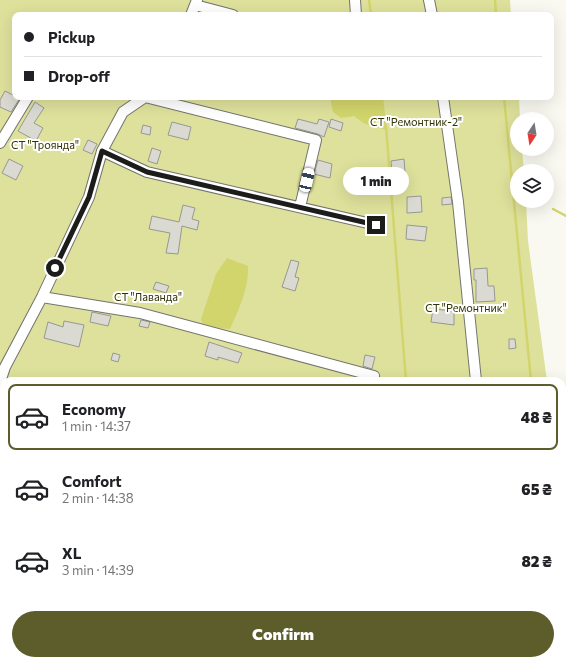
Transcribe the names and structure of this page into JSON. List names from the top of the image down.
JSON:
{
  "parks": [
    "СТ \"Ремонтник-2\"",
    "СТ \"Троянда\"",
    "СТ \"Лаванда\"",
    "СТ \"Ремонтник\""
  ],
  "north": "bottom",
  "page": {
    "banner": ["Pickup", "Drop-off"],
    "bubble": "1 min",
    "list": [
      {
        "name": "Economy",
        "note": "1 min · 14:37",
        "value": "48 ₴"
      },
      {
        "name": "Comfort",
        "note": "2 min · 14:38",
        "value": "65 ₴"
      },
      {
        "name": "XL",
        "note": "3 min · 14:39",
        "value": "82 ₴"
      }
    ],
    "buttons": "Confirm"
  }
}
